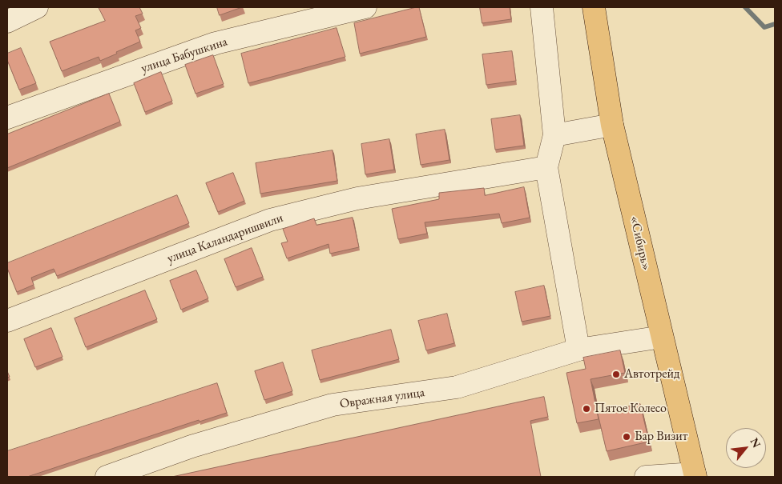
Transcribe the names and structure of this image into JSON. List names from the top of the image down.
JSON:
{
  "streets": {
    "main road": ["«Сибирь»"],
    "street": ["улица Бабушкина", "улица Каландаришвили", "Овражная улица"]
  },
  "crossings": [
    ["«Сибирь»", "Овражная улица"]
  ],
  "places": ["Автотрейд", "Пятое Колесо", "Бар Визит"],
  "north": "top right"
}
